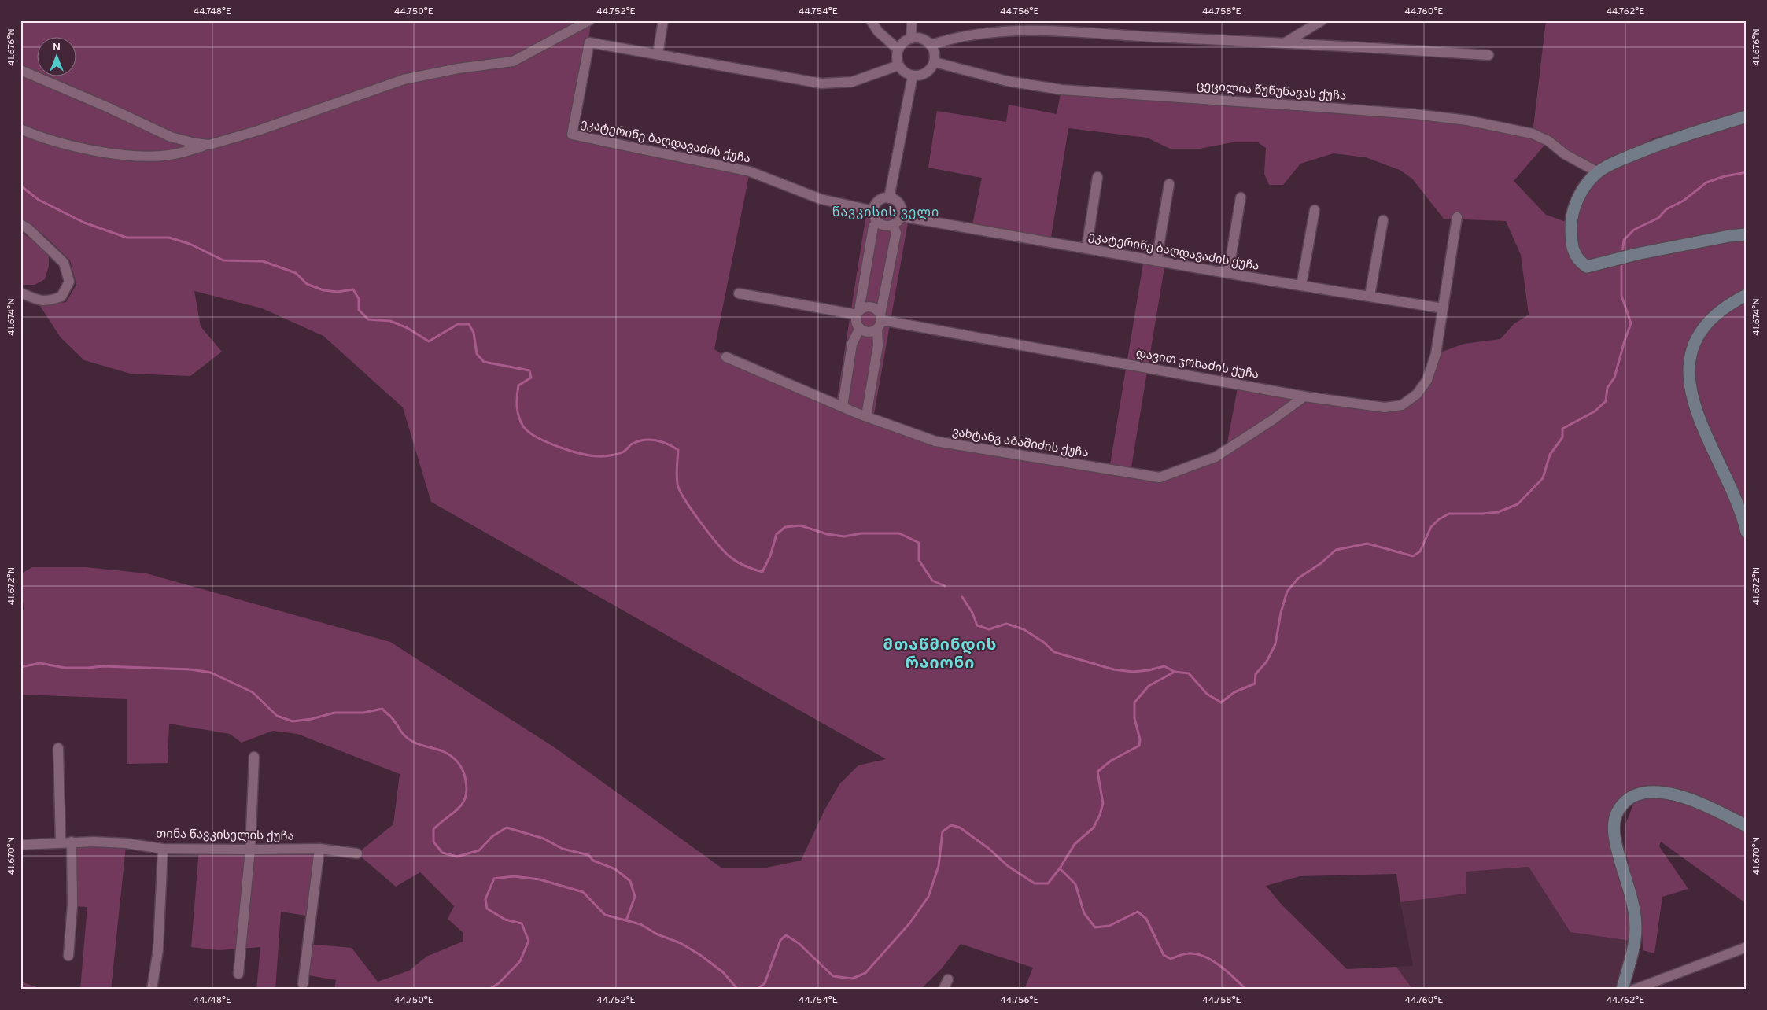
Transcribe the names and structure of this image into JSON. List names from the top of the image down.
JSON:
{
  "streets": {
    "street": [
      "ცეცილია წუწუნავას ქუჩა",
      "ეკატერინე ბაღდავაძის ქუჩა",
      "დავით ჯოხაძის ქუჩა",
      "ვახტანგ აბაშიძის ქუჩა",
      "თინა წავკისელის ქუჩა"
    ]
  },
  "crossings": [
    ["ცეცილია წუწუნავას ქუჩა", "ეკატერინე ბაღდავაძის ქუჩა"],
    ["ეკატერინე ბაღდავაძის ქუჩა", "დავით ჯოხაძის ქუჩა"],
    ["დავით ჯოხაძის ქუჩა", "ვახტანგ აბაშიძის ქუჩა"]
  ],
  "districts": ["წავკისის ველი", "მთაწმინდის რაიონი"],
  "north": "top",
  "coordinates": [
    "44.748°E",
    "44.750°E",
    "44.752°E",
    "44.754°E",
    "44.756°E",
    "44.758°E",
    "44.760°E",
    "44.762°E",
    "41.676°N",
    "41.674°N",
    "41.672°N",
    "41.670°N"
  ]
}
